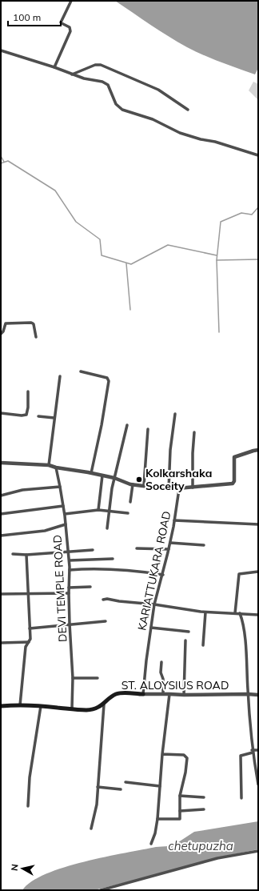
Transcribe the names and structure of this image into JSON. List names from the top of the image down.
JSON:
{
  "streets": {
    "main road": ["ST. ALOYSIUS ROAD"],
    "street": ["KARIATTUKARA ROAD", "DEVI TEMPLE ROAD"]
  },
  "crossings": [
    ["KARIATTUKARA ROAD", "ST. ALOYSIUS ROAD"],
    ["DEVI TEMPLE ROAD", "ST. ALOYSIUS ROAD"]
  ],
  "water": ["chetupuzha"],
  "places": ["Kolkarshaka Soceity"],
  "scale_bar": "100 m",
  "north": "left"
}
